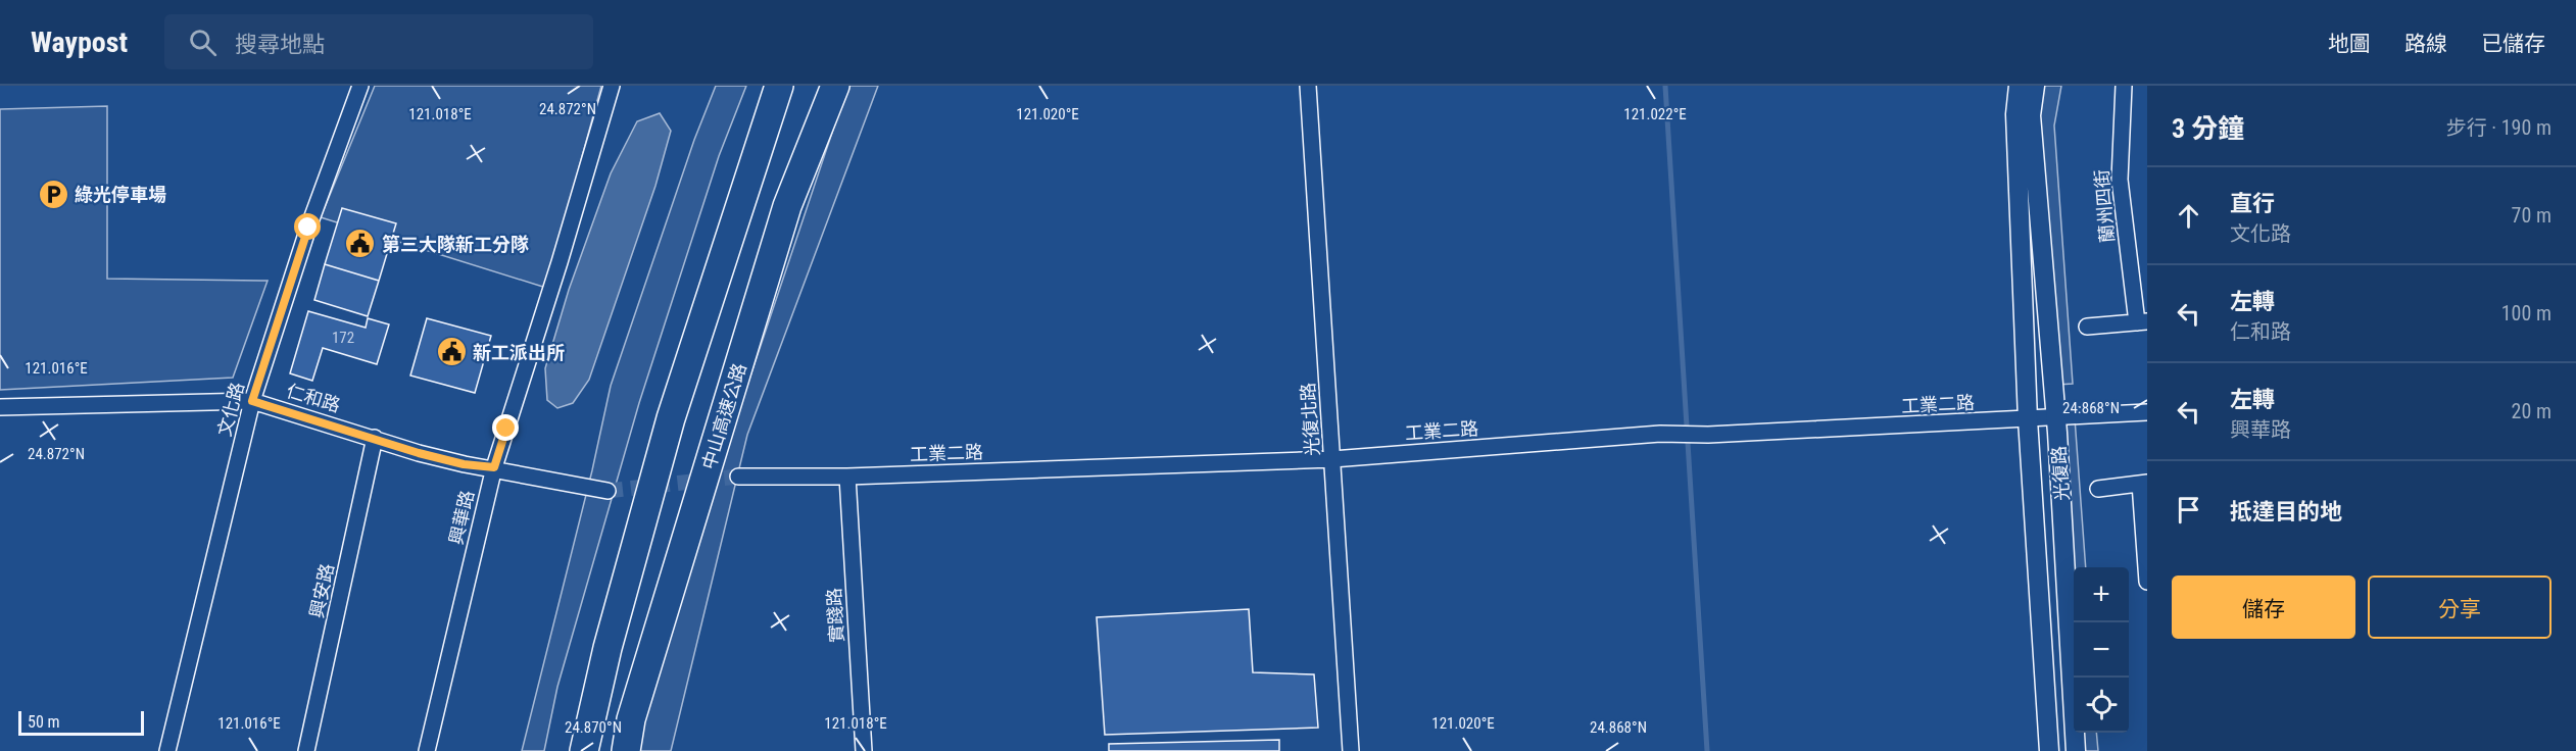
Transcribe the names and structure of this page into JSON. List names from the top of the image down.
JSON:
{
  "streets": {
    "highway": ["中山高速公路"],
    "street": [
      "蘭州四街",
      "仁和路",
      "工業二路",
      "文化路",
      "光復北路",
      "光復路",
      "興華路",
      "興安路",
      "實踐路"
    ]
  },
  "crossings": [
    ["仁和路", "文化路"],
    ["仁和路", "興華路"],
    ["仁和路", "興安路"],
    ["工業二路", "光復北路"],
    ["工業二路", "光復路"],
    ["工業二路", "實踐路"]
  ],
  "places": {
    "parking": ["綠光停車場"],
    "public building": ["第三大隊新工分隊", "新工派出所"]
  },
  "house_numbers": ["172"],
  "scale_bar": "50 m",
  "page": {
    "header": "Waypost",
    "search": "搜尋地點",
    "nav": ["地圖", "路線", "已儲存"],
    "heading": ["3 分鐘", "步行 · 190 m"],
    "list": [
      ["直行", "文化路", "70 m"],
      ["左轉", "仁和路", "100 m"],
      ["左轉", "興華路", "20 m"],
      "抵達目的地"
    ],
    "buttons": ["儲存", "分享"],
    "map_buttons": ["+", "−"],
    "scale": "50 m"
  },
  "coordinates": [
    "24.872°N",
    "121.022°E",
    "121.018°E",
    "121.020°E",
    "121.016°E",
    "24.868°N",
    "24.870°N"
  ]
}
